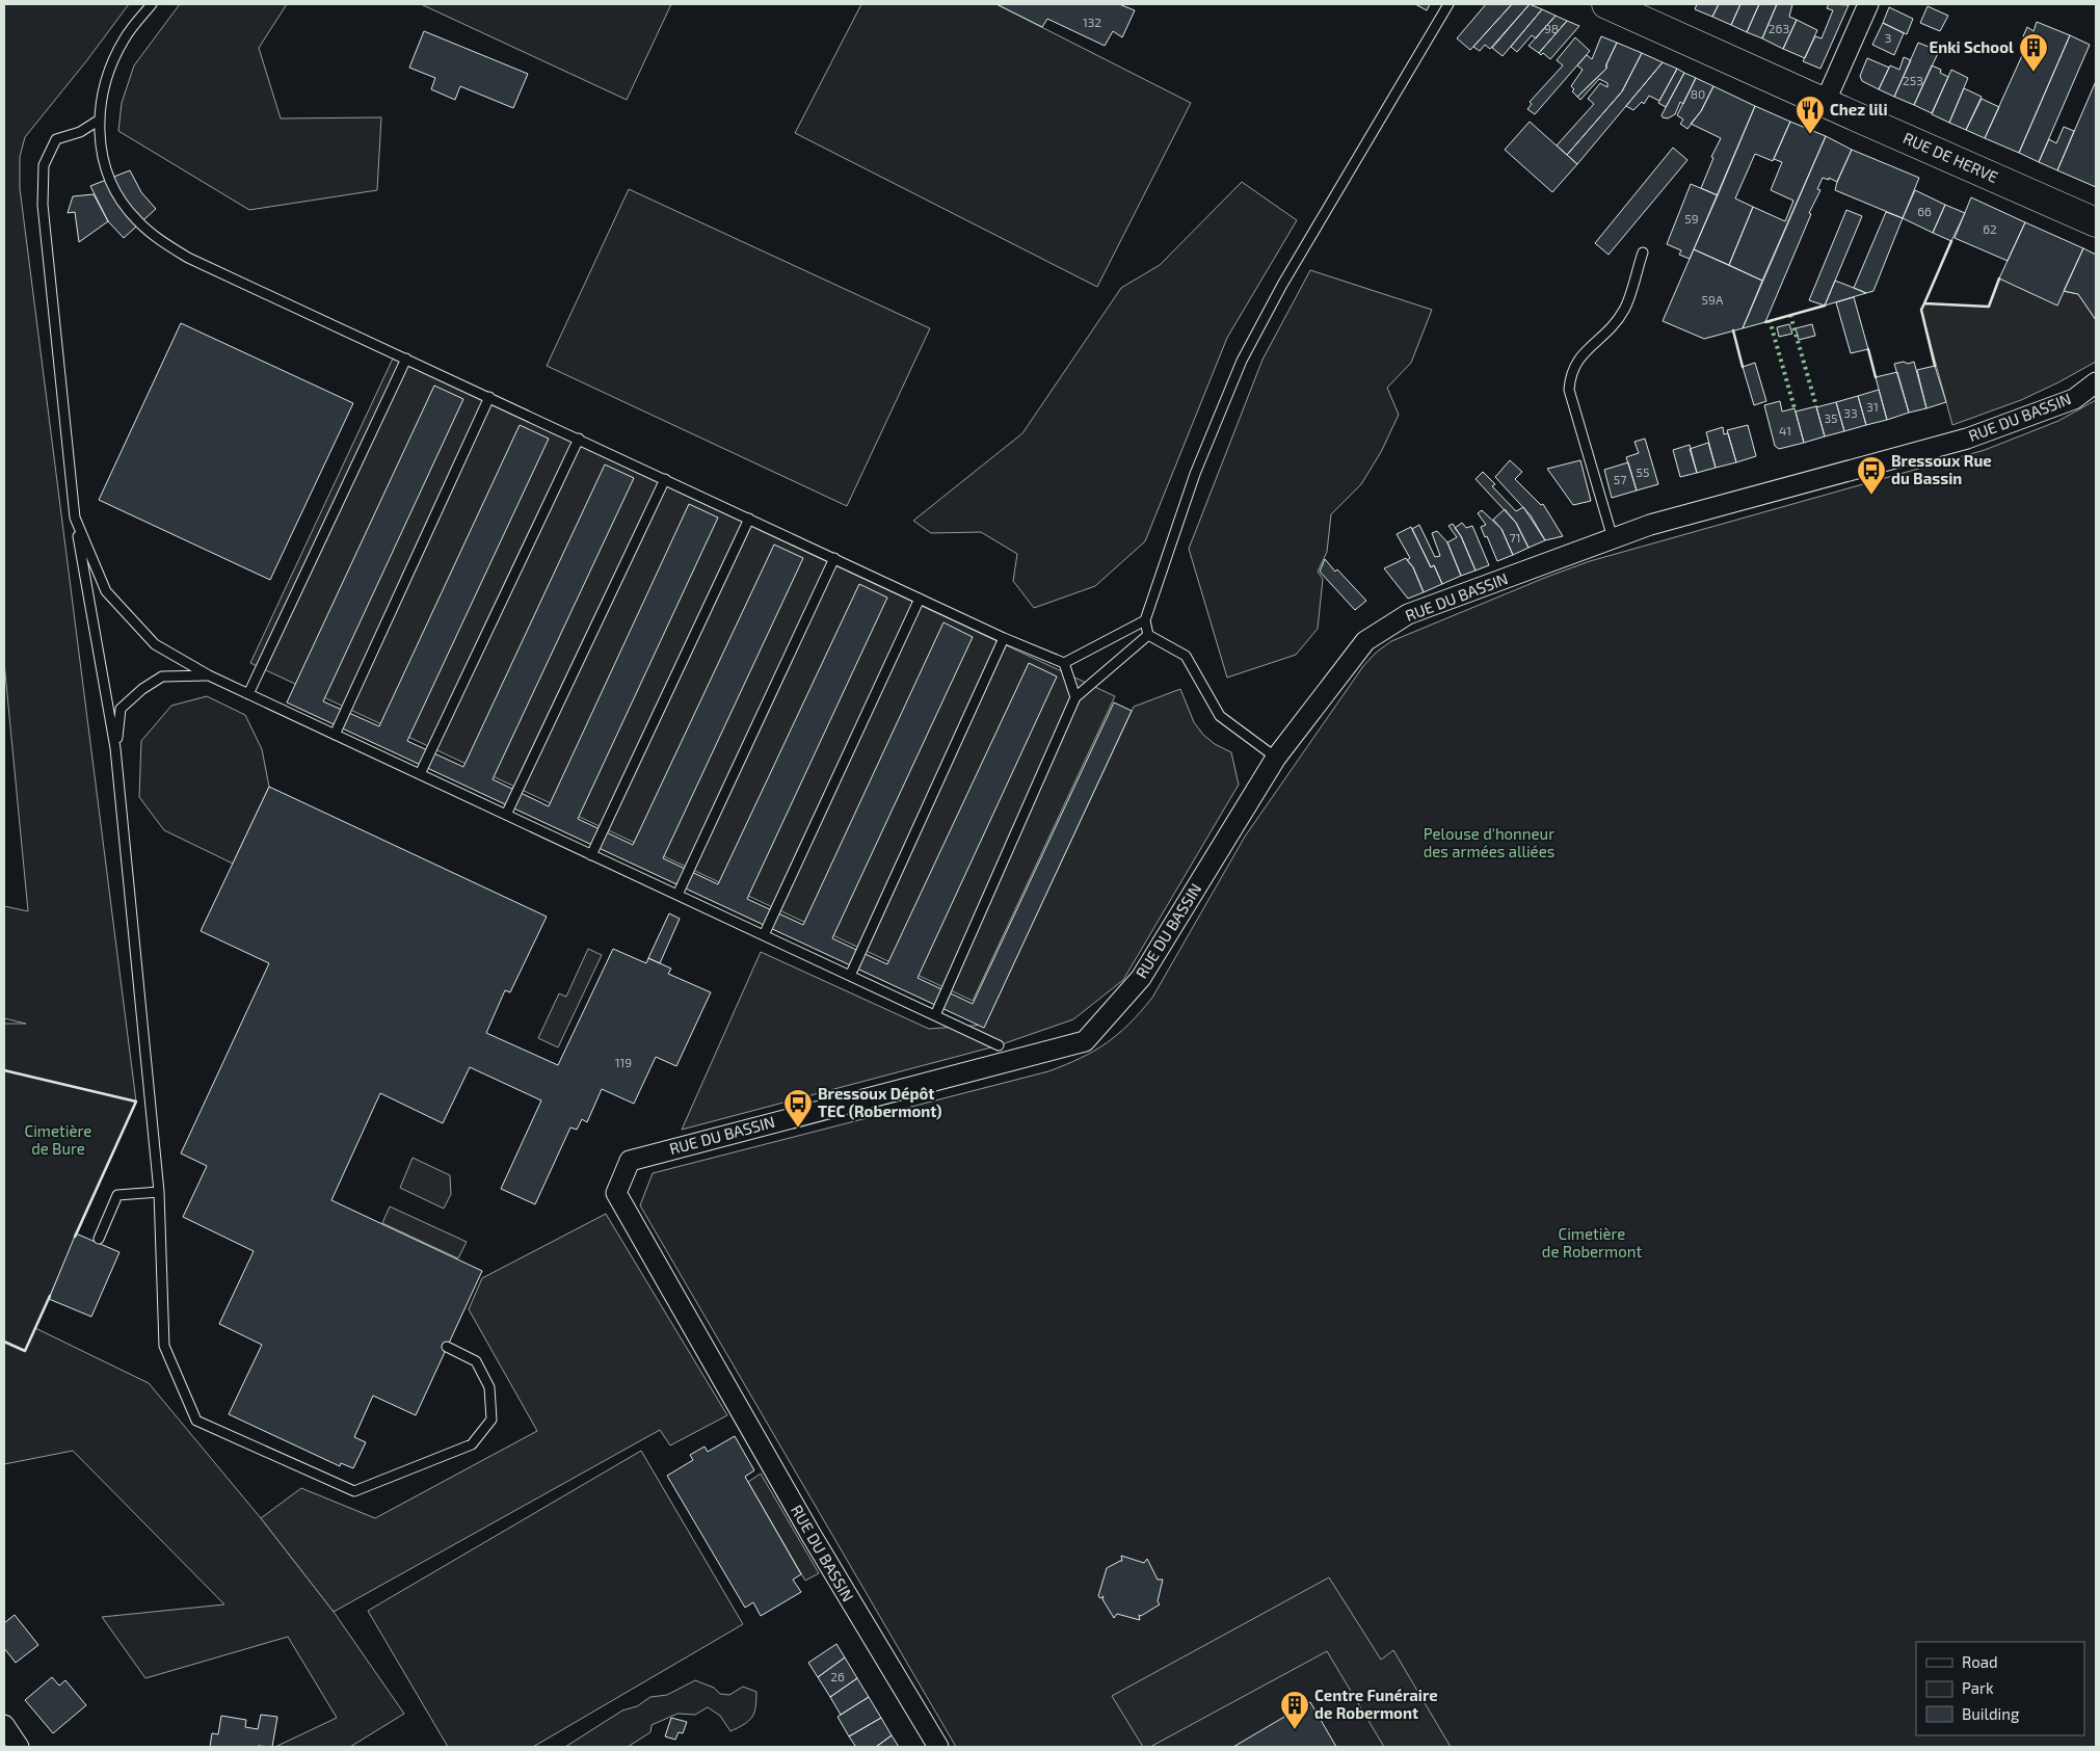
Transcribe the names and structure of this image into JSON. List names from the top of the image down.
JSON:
{
  "streets": {
    "main road": ["RUE DE HERVE"],
    "street": ["RUE DU BASSIN"]
  },
  "parks": ["Pelouse d'honneur des armées alliées", "Cimetière de Bure", "Cimetière de Robermont"],
  "places": {
    "building": ["Enki School", "Centre Funéraire de Robermont"],
    "restaurant": ["Chez lili"],
    "bus stop": ["Bressoux Rue du Bassin", "Bressoux Dépôt TEC (Robermont)"]
  },
  "house_numbers": [
    "132",
    "98",
    "263",
    "3",
    "253",
    "80",
    "66",
    "59",
    "62",
    "59A",
    "31",
    "33",
    "35",
    "41",
    "55",
    "57",
    "71",
    "119",
    "26"
  ],
  "legend": ["Road", "Park", "Building"]
}
